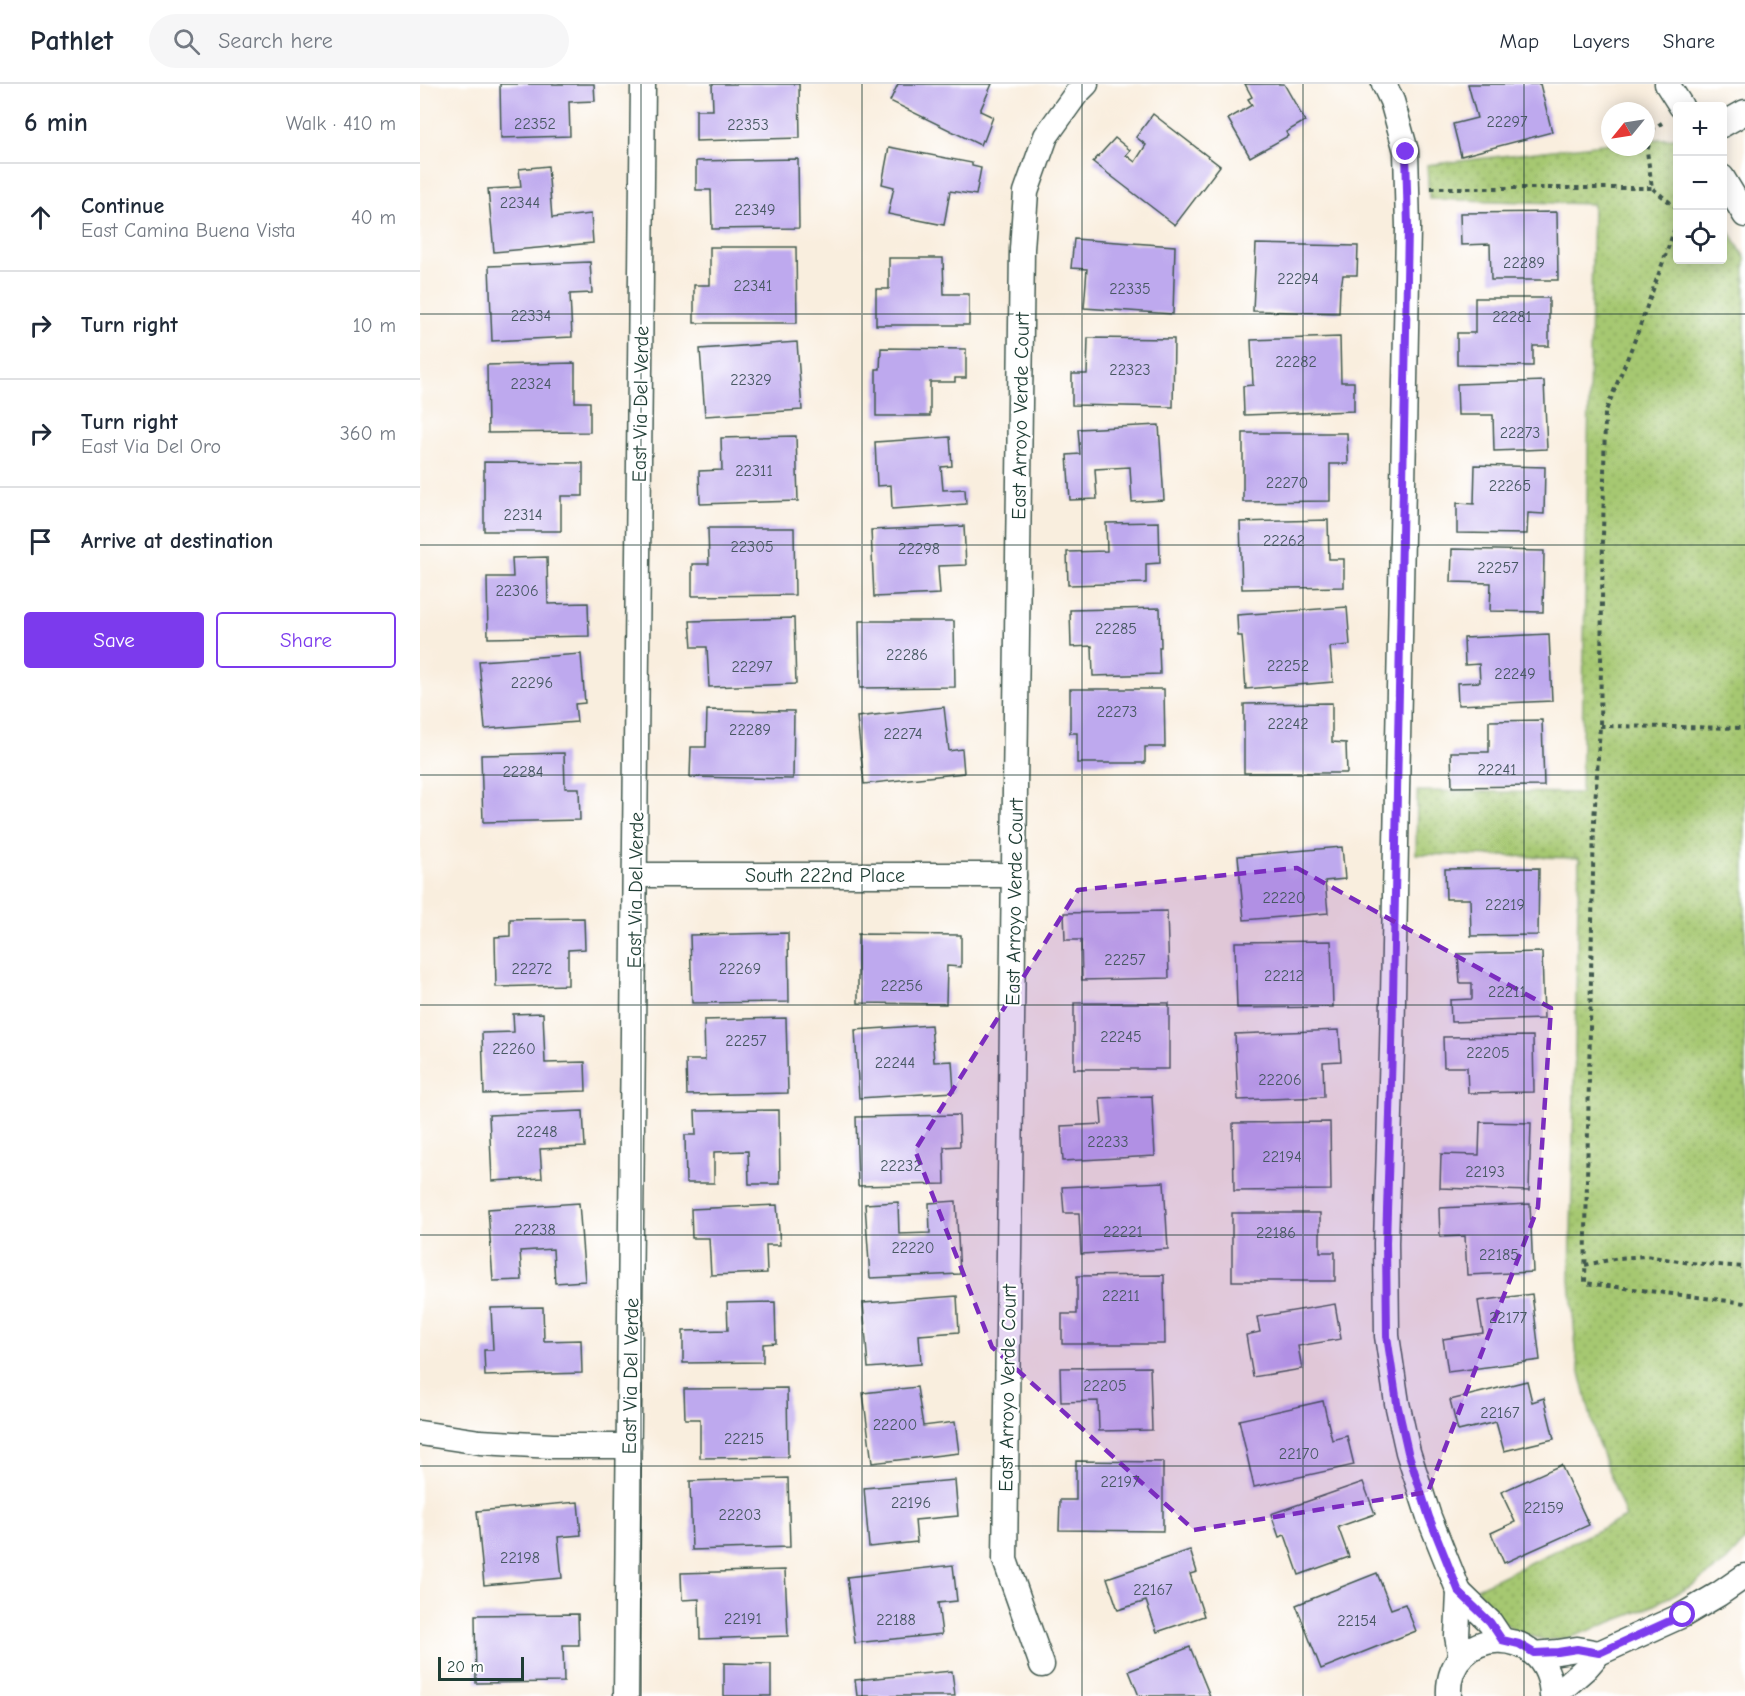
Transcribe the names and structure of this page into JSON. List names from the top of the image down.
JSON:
{
  "streets": {
    "street": ["East Via Del Verde", "East Arroyo Verde Court", "South 222nd Place"]
  },
  "crossings": [
    ["East Via Del Verde", "South 222nd Place"],
    ["East Arroyo Verde Court", "South 222nd Place"]
  ],
  "house_numbers": [
    "22297",
    "22352",
    "22353",
    "22344",
    "22349",
    "22289",
    "22294",
    "22341",
    "22335",
    "22334",
    "22281",
    "22282",
    "22323",
    "22329",
    "22324",
    "22273",
    "22311",
    "22270",
    "22265",
    "22314",
    "22262",
    "22305",
    "22298",
    "22257",
    "22306",
    "22285",
    "22286",
    "22252",
    "22297",
    "22249",
    "22296",
    "22273",
    "22242",
    "22289",
    "22274",
    "22241",
    "22284",
    "22220",
    "22219",
    "22257",
    "22272",
    "22269",
    "22212",
    "22256",
    "22211",
    "22245",
    "22257",
    "22260",
    "22205",
    "22244",
    "22206",
    "22248",
    "22233",
    "22194",
    "22232",
    "22193",
    "22238",
    "22221",
    "22186",
    "22220",
    "22185",
    "22211",
    "22177",
    "22205",
    "22167",
    "22200",
    "22215",
    "22170",
    "22197",
    "22196",
    "22159",
    "22203",
    "22198",
    "22167",
    "22191",
    "22188",
    "22154"
  ],
  "scale_bar": "20 m",
  "north": "bottom left",
  "page": {
    "header": "Pathlet",
    "search": "Search here",
    "nav": ["Map", "Layers", "Share"],
    "heading": ["6 min", "Walk · 410 m"],
    "map_buttons": ["+", "−"],
    "list": [
      ["Continue", "East Camina Buena Vista", "40 m"],
      ["Turn right", "10 m"],
      ["Turn right", "East Via Del Oro", "360 m"],
      "Arrive at destination"
    ],
    "buttons": ["Save", "Share"],
    "scale": "20 m"
  }
}
